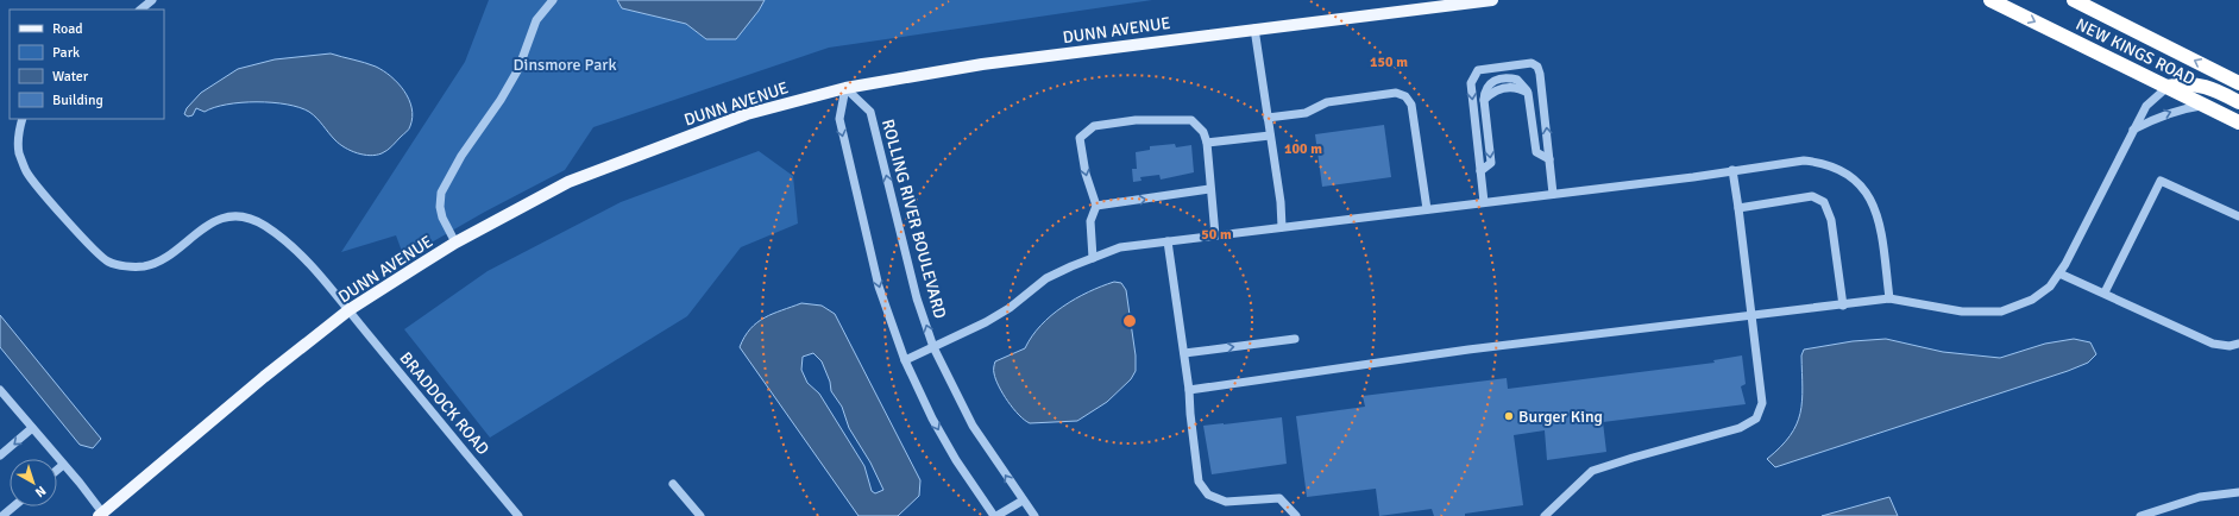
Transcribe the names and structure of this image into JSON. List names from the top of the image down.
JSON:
{
  "streets": {
    "highway": ["NEW KINGS ROAD"],
    "main road": ["DUNN AVENUE"],
    "street": ["ROLLING RIVER BOULEVARD", "BRADDOCK ROAD"]
  },
  "crossings": [
    ["DUNN AVENUE", "ROLLING RIVER BOULEVARD"],
    ["DUNN AVENUE", "BRADDOCK ROAD"]
  ],
  "parks": ["Dinsmore Park"],
  "places": ["Burger King"],
  "legend": [
    "Road",
    "Park",
    "Water",
    "Building"
  ],
  "north": "bottom right",
  "rings": ["150 m", "100 m", "50 m"]
}
